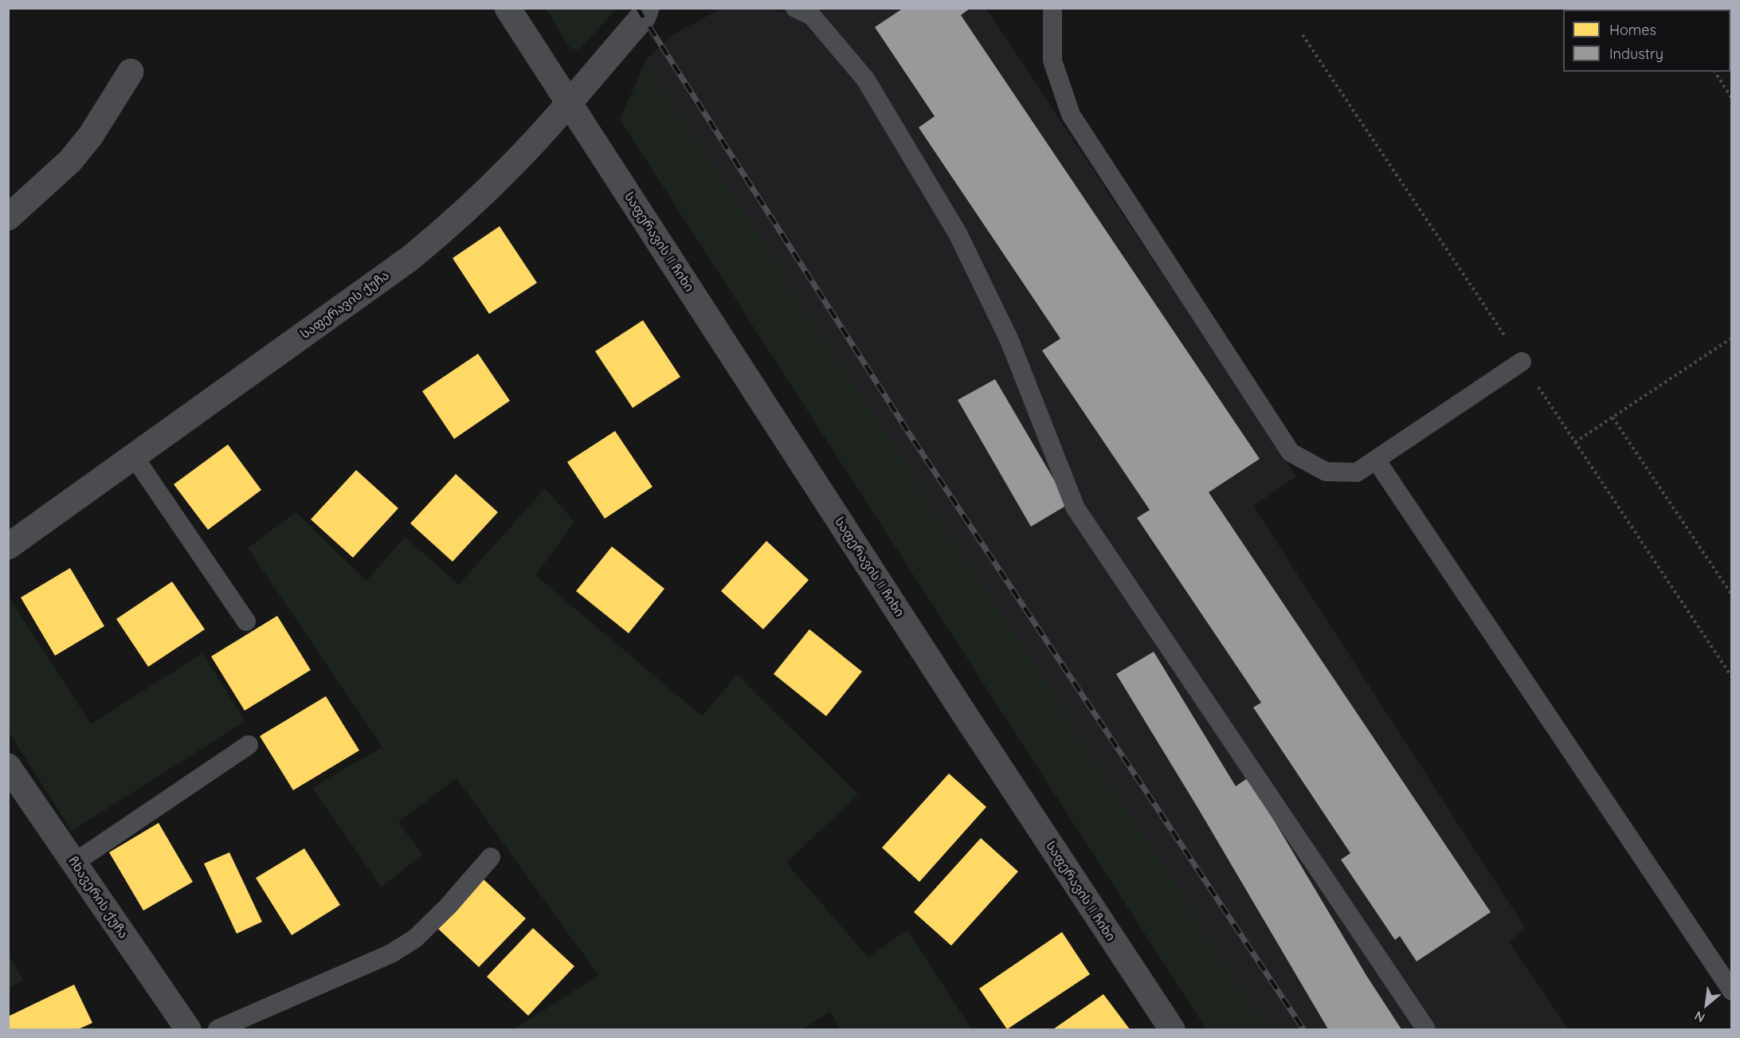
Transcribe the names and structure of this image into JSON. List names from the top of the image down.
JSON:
{
  "streets": {
    "street": ["საფერავის II ჩიხი", "საფერავის ქუჩა", "ჩხავერის ქუჩა"]
  },
  "crossings": [
    ["საფერავის II ჩიხი", "საფერავის ქუჩა"]
  ],
  "legend": ["Homes", "Industry"],
  "north": "bottom left"
}
